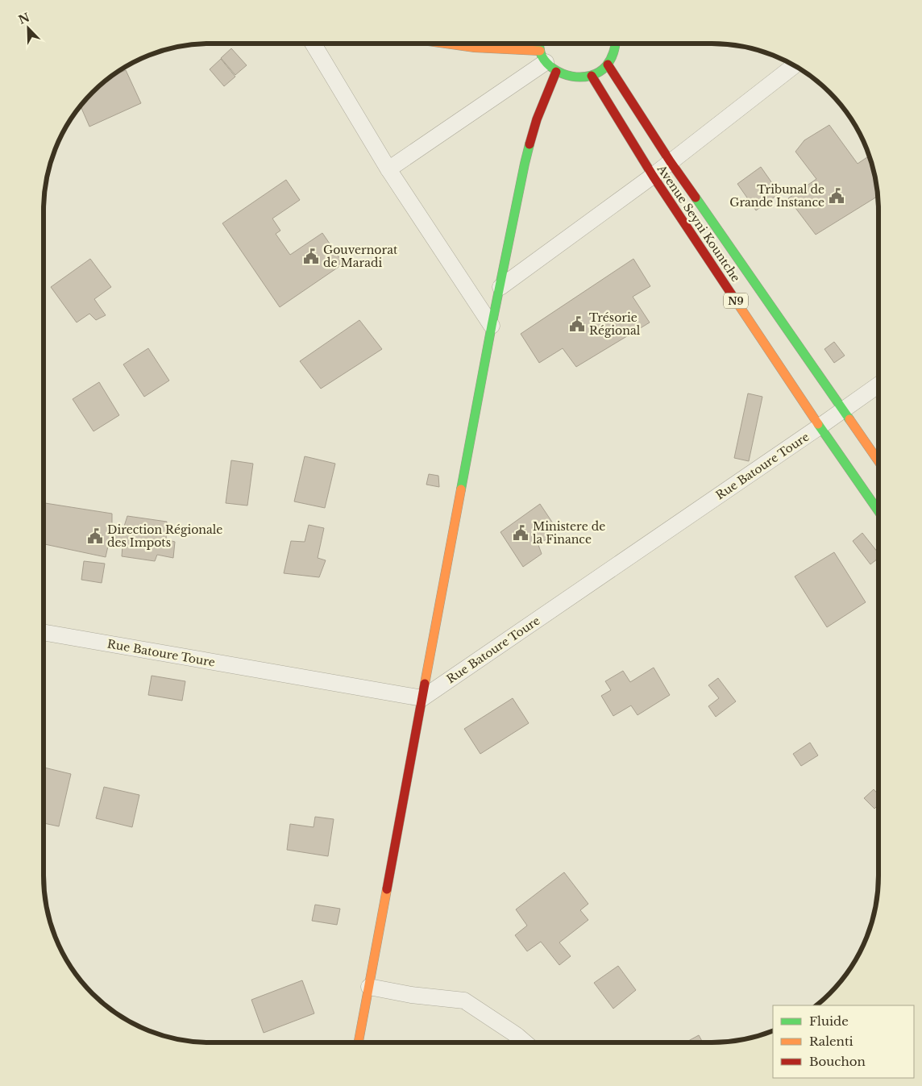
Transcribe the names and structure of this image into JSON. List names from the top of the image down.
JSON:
{
  "streets": {
    "main road": ["Avenue Seyni Kountche", "N9"],
    "street": ["Rue Batoure Toure"]
  },
  "crossings": [
    ["Avenue Seyni Kountche", "Rue Batoure Toure"]
  ],
  "places": {
    "public building": [
      "Tribunal de Grande Instance",
      "Gouvernorat de Maradi",
      "Trésorie Régional",
      "Ministere de la Finance",
      "Direction Régionale des Impots"
    ]
  },
  "legend": ["Fluide", "Ralenti", "Bouchon"],
  "north": "top left"
}
